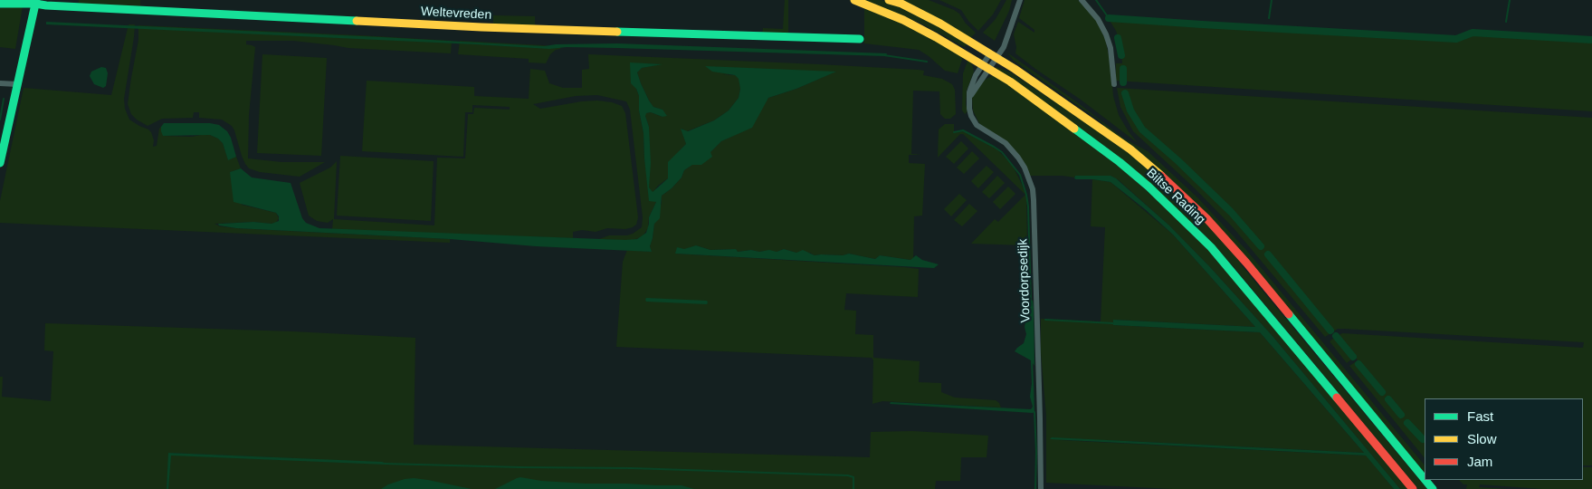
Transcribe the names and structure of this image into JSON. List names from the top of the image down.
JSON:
{
  "streets": {
    "main road": ["Weltevreden", "Biltse Rading"],
    "street": ["Voordorpsedijk"]
  },
  "crossings": [
    ["Biltse Rading", "Voordorpsedijk"]
  ],
  "legend": ["Fast", "Slow", "Jam"]
}
